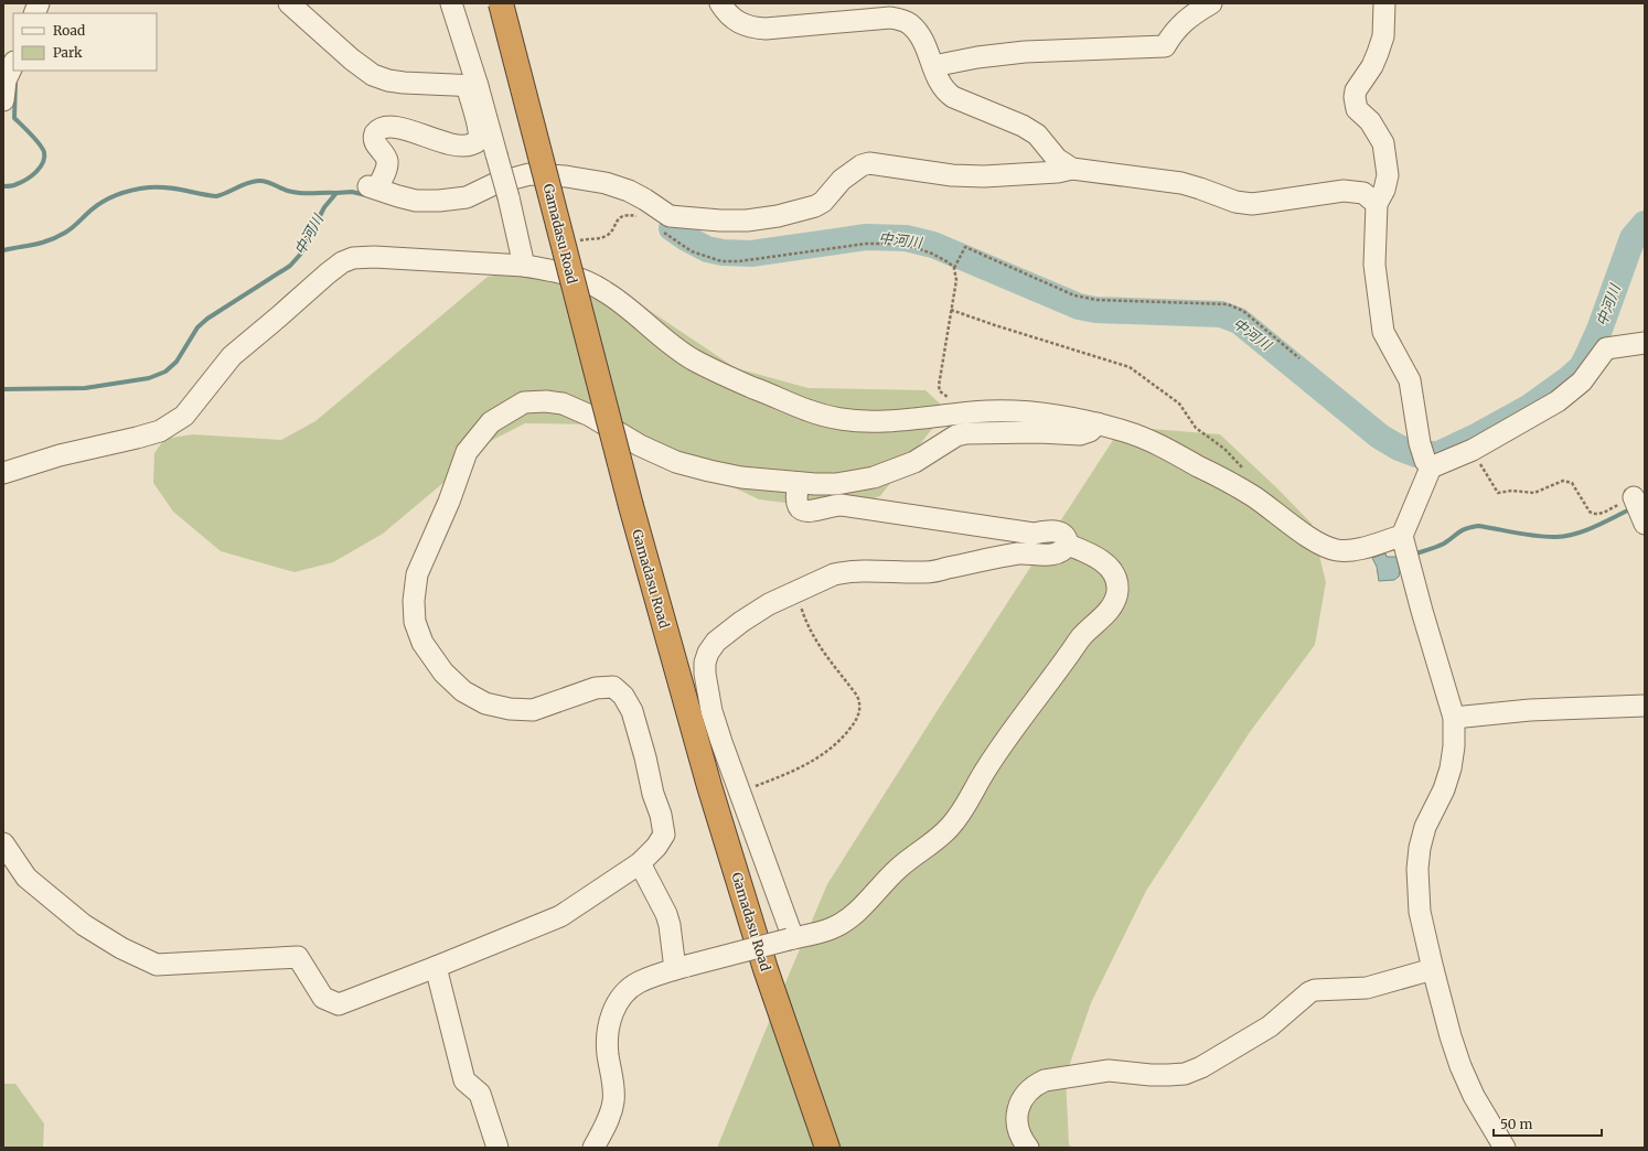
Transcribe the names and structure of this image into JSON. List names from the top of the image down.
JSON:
{
  "streets": {
    "highway": ["Gamadasu Road"]
  },
  "water": ["中河川"],
  "legend": ["Road", "Park"],
  "scale_bar": "50 m"
}
